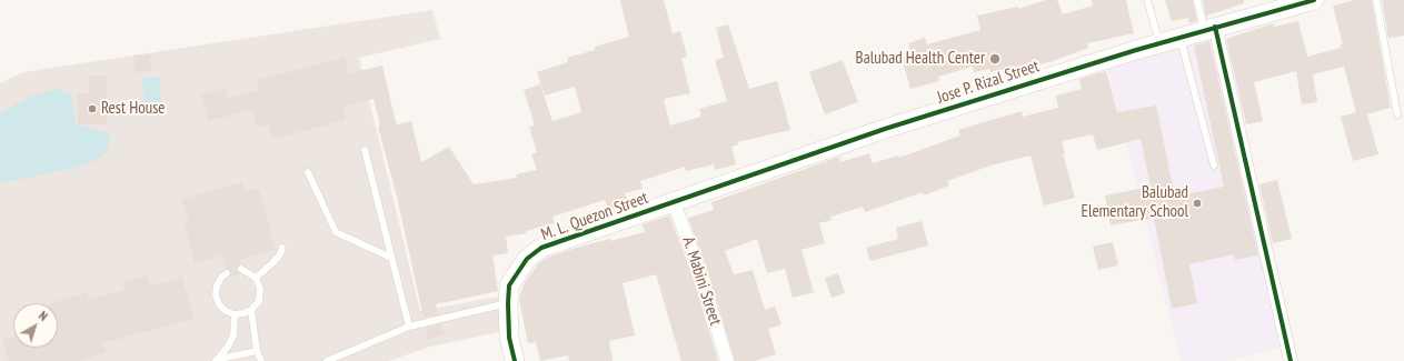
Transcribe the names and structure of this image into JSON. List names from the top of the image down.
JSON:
{
  "streets": {
    "street": ["Jose P. Rizal Street", "M. L. Quezon Street", "A. Mabini Street"]
  },
  "crossings": [
    ["Jose P. Rizal Street", "M. L. Quezon Street"],
    ["Jose P. Rizal Street", "A. Mabini Street"],
    ["M. L. Quezon Street", "A. Mabini Street"]
  ],
  "places": ["Balubad Health Center", "Rest House", "Balubad Elementary School"],
  "north": "top right"
}
